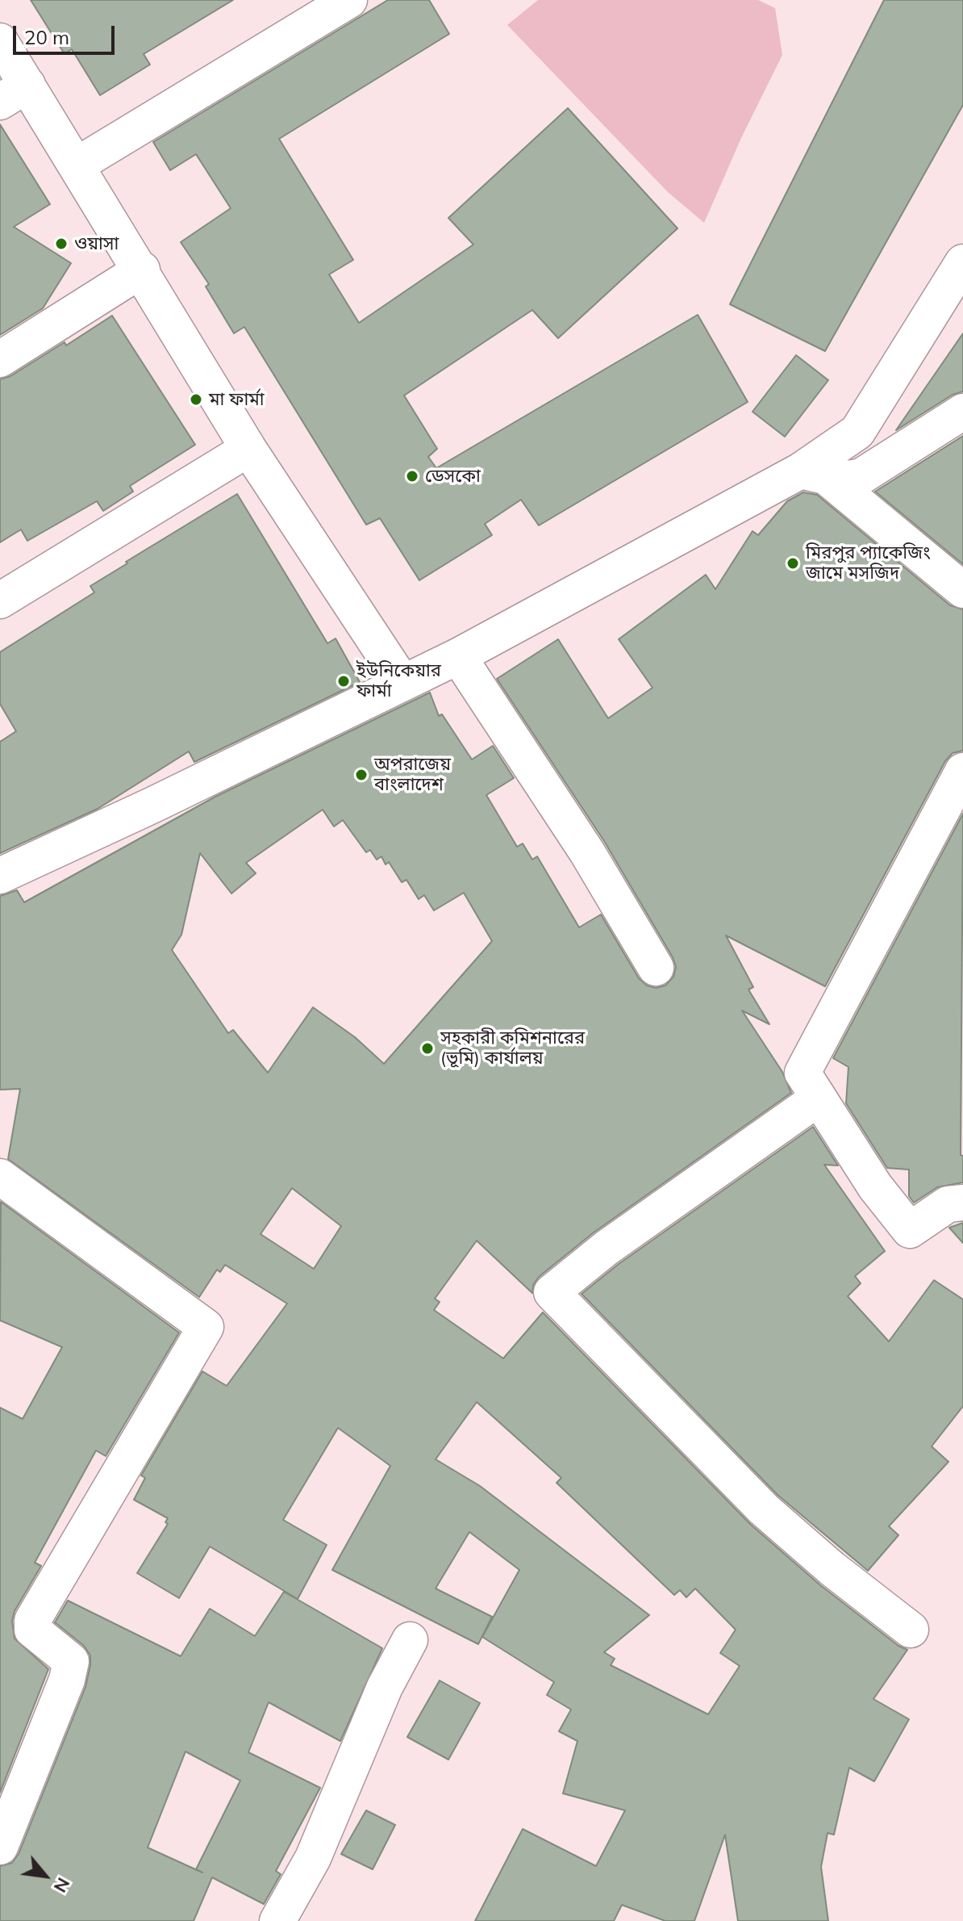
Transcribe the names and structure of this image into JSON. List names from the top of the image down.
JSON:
{
  "places": [
    "ওয়াসা",
    "মা ফার্মা",
    "ডেসকো",
    "মিরপুর প্যাকেজিং জামে মসজিদ",
    "ইউনিকেয়ার ফার্মা",
    "অপরাজেয় বাংলাদেশ",
    "সহকারী কমিশনারের (ভূমি) কার্যালয়"
  ],
  "scale_bar": "20 m",
  "north": "bottom right"
}
